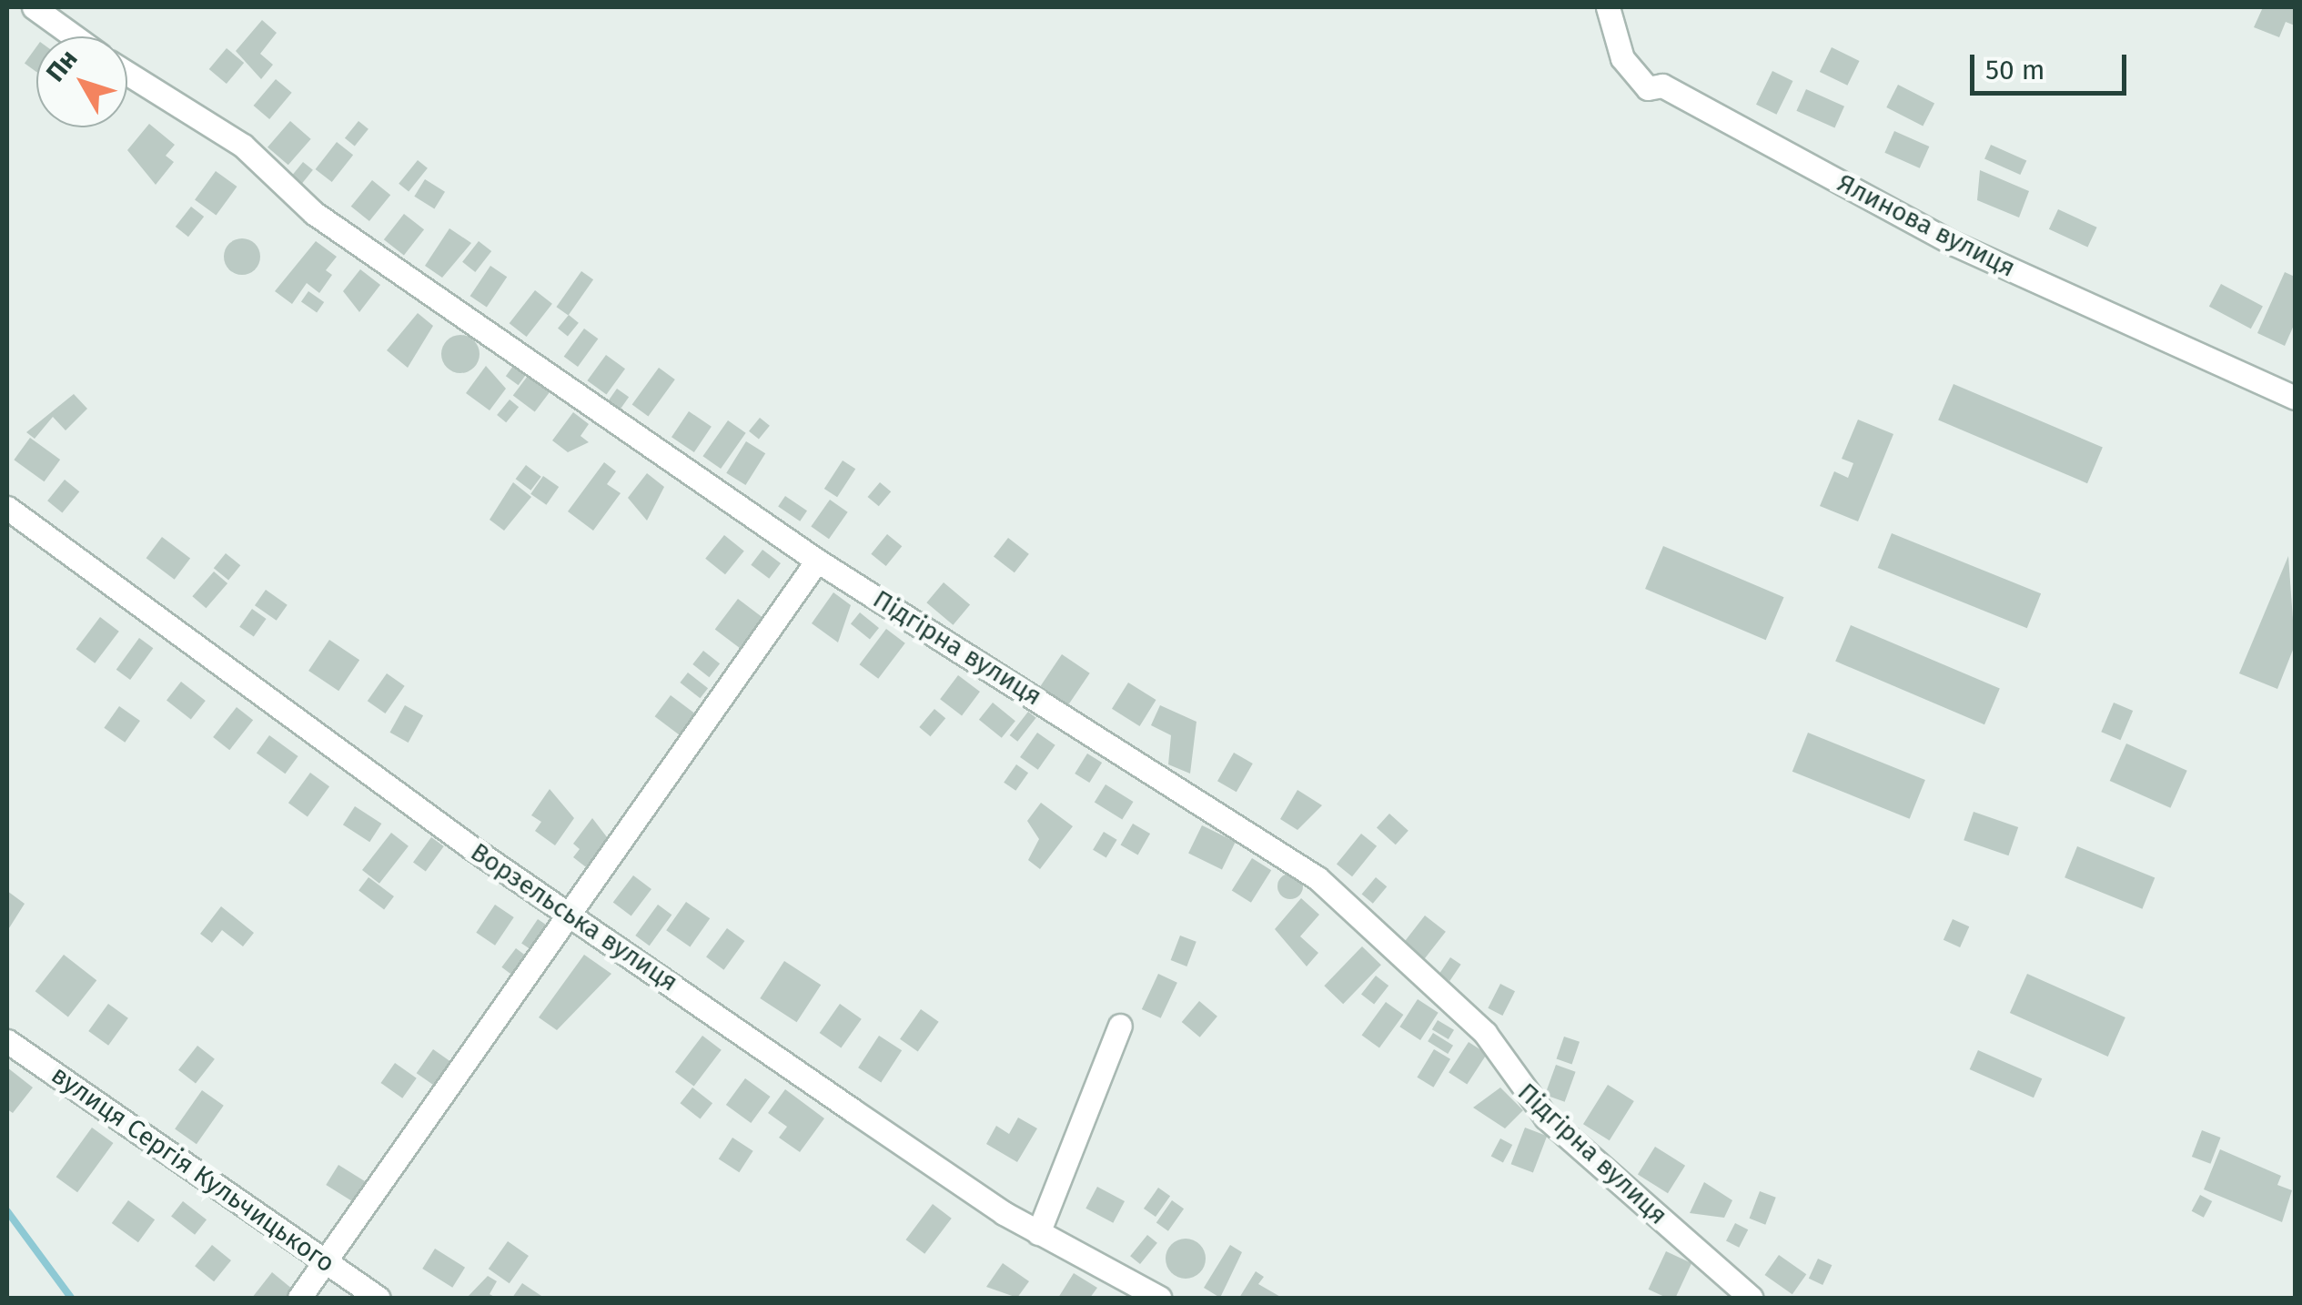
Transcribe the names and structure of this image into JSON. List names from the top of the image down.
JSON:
{
  "streets": {
    "street": [
      "Ялинова вулиця",
      "Підгірна вулиця",
      "Ворзельська вулиця",
      "вулиця Сергія Кульчицького"
    ]
  },
  "scale_bar": "50 m",
  "north": "top left"
}
